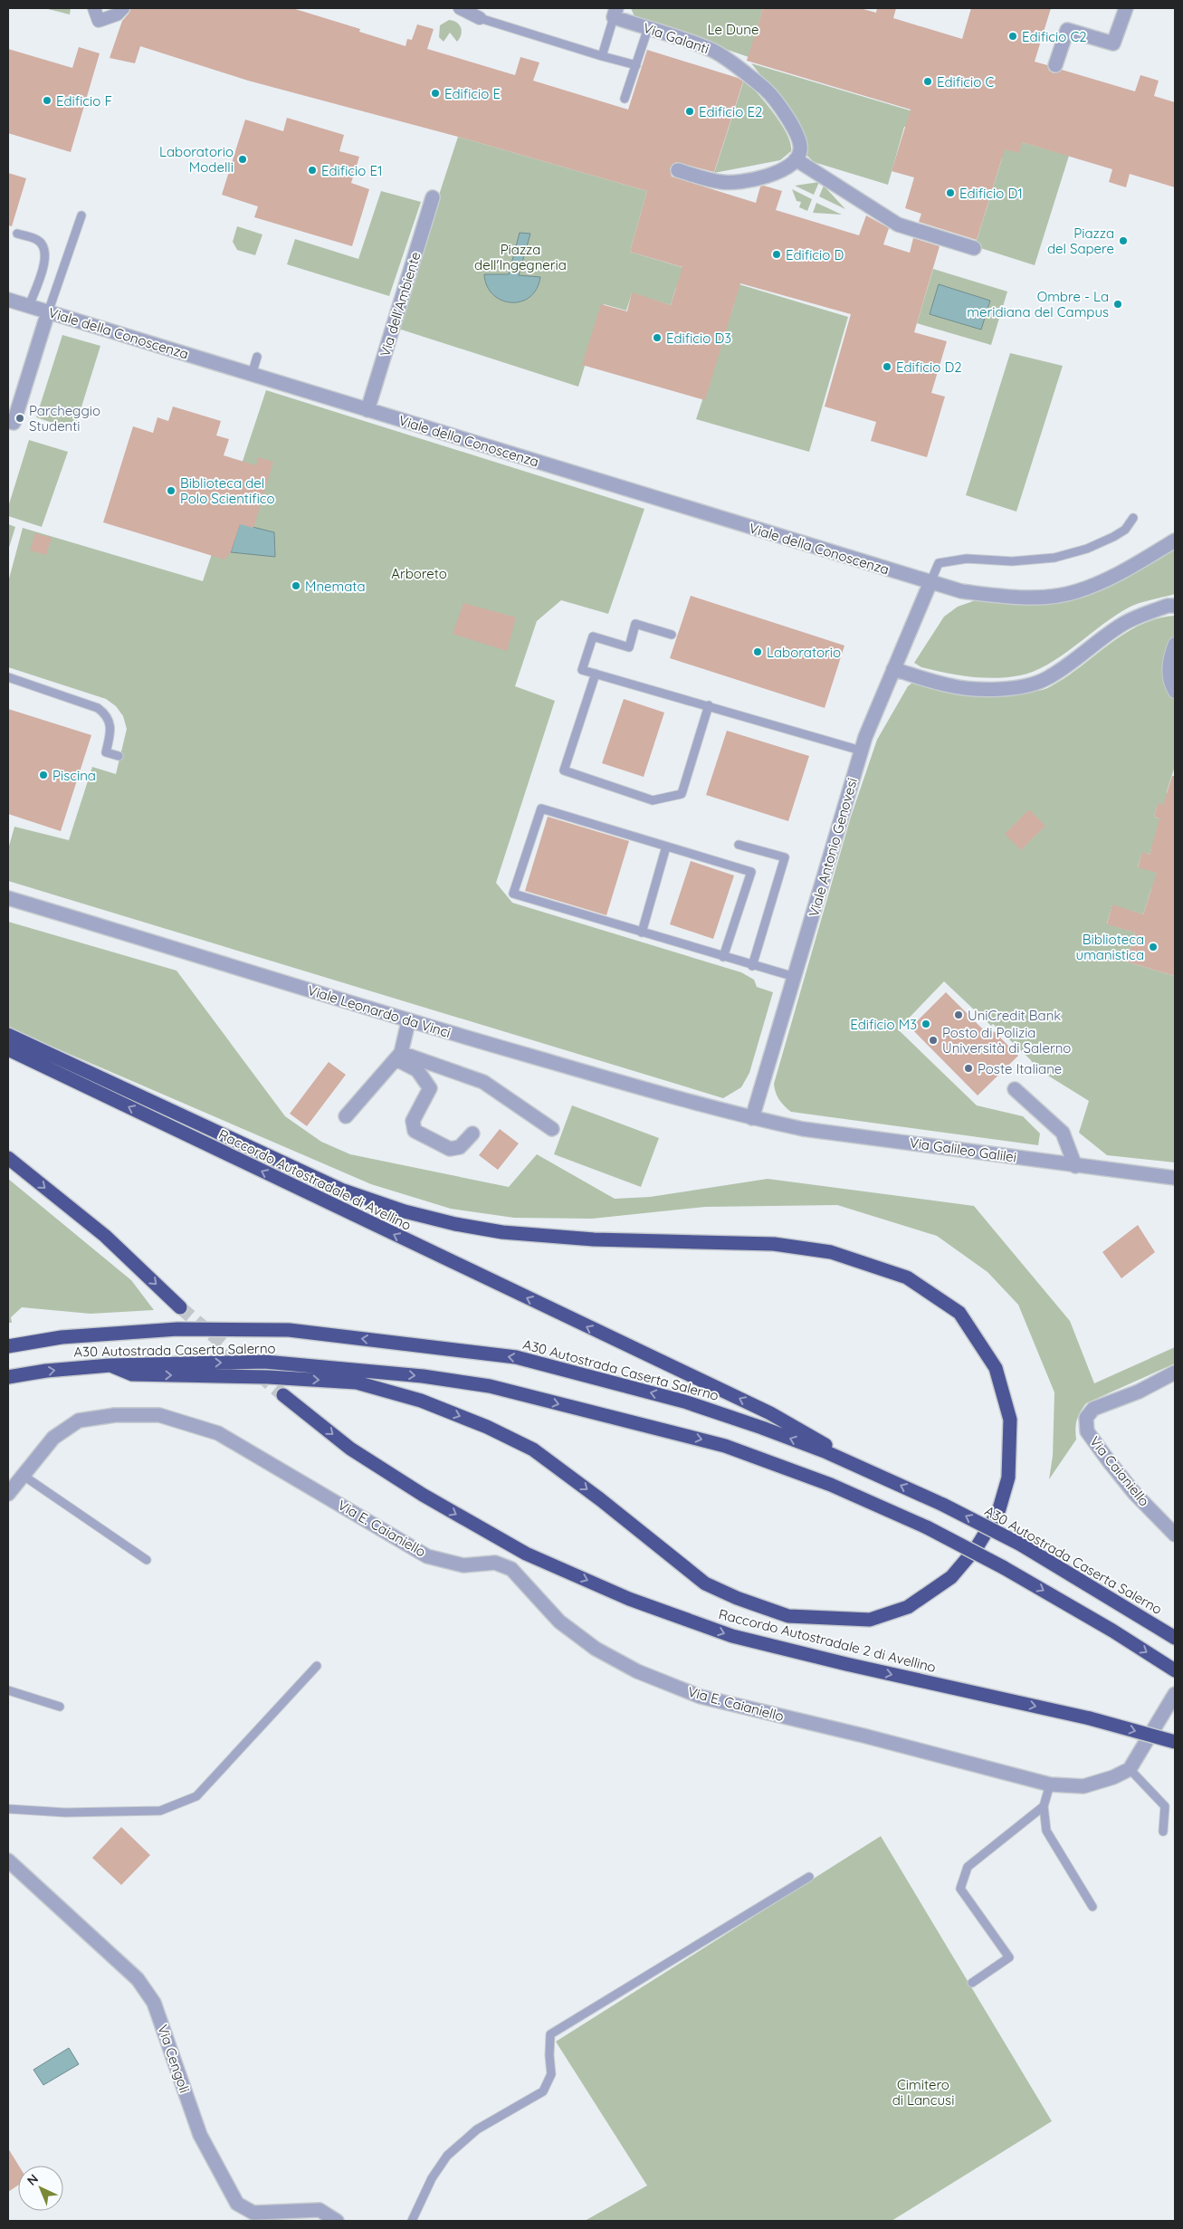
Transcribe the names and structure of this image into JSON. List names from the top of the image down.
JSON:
{
  "streets": {
    "highway": ["Raccordo Autostradale di Avellino", "A30 Autostrada Caserta Salerno", "Raccordo Autostradale 2 di Avellino"],
    "street": [
      "Via Galanti",
      "Via dell'Ambiente",
      "Viale della Conoscenza",
      "Viale Antonio Genovesi",
      "Viale Leonardo da Vinci",
      "Via Galileo Galilei",
      "Via Caianiello",
      "Via E. Caianiello",
      "Via Cengoli"
    ]
  },
  "crossings": [
    ["Via dell'Ambiente", "Viale della Conoscenza"],
    ["Viale della Conoscenza", "Viale Antonio Genovesi"],
    ["Viale Antonio Genovesi", "Viale Leonardo da Vinci"],
    ["Viale Antonio Genovesi", "Via Galileo Galilei"],
    ["Viale Leonardo da Vinci", "Via Galileo Galilei"],
    ["Raccordo Autostradale di Avellino", "A30 Autostrada Caserta Salerno"]
  ],
  "one_way": ["Raccordo Autostradale di Avellino", "Raccordo Autostradale 2 di Avellino"],
  "parks": [
    "Le Dune",
    "Piazza dell'Ingegneria",
    "Arboreto",
    "Cimitero di Lancusi"
  ],
  "places": [
    "Edificio C2",
    "Edificio C",
    "Edificio E",
    "Edificio F",
    "Edificio E2",
    "Laboratorio Modelli",
    "Edificio E1",
    "Edificio D1",
    "Piazza del Sapere",
    "Edificio D",
    "Ombre - La meridiana del Campus",
    "Edificio D3",
    "Edificio D2",
    "Parcheggio Studenti",
    "Biblioteca del Polo Scientifico",
    "Mnemata",
    "Laboratorio",
    "Piscina",
    "Biblioteca umanistica",
    "UniCredit Bank",
    "Edificio M3",
    "Posto di Polizia Università di Salerno",
    "Poste Italiane"
  ],
  "north": "top left"
}
